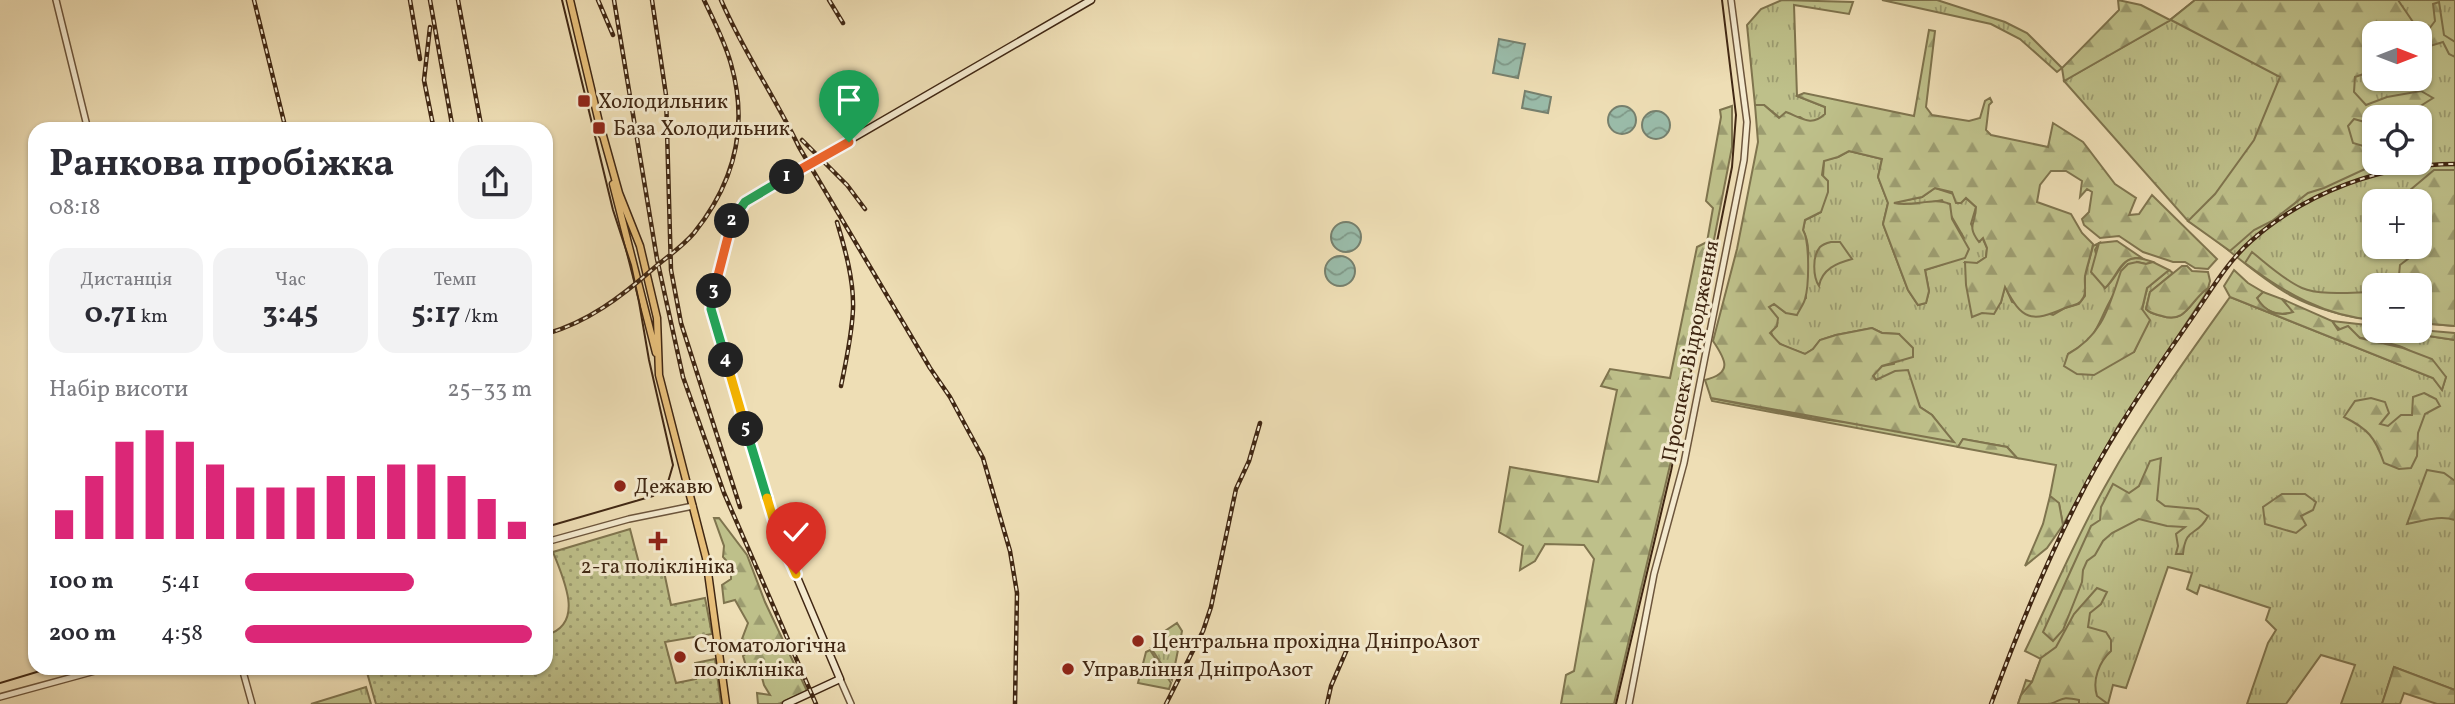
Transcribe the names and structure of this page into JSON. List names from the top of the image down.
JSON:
{
  "streets": {
    "street": ["Проспект Відродження"]
  },
  "places": {
    "transit": ["Холодильник", "База Холодильник"],
    "other": [
      "Дежавю",
      "Центральна прохідна ДніпроАзот",
      "Стоматологічна поліклініка",
      "Управління ДніпроАзот"
    ],
    "health": ["2-га поліклініка"]
  },
  "north": "right",
  "page": {
    "map_buttons": ["+", "−"],
    "heading": ["Ранкова пробіжка", "08:18"],
    "pins": [
      "1",
      "2",
      "3",
      "4",
      "5"
    ],
    "stats": [
      ["Дистанція", "0.71 km"],
      ["Час", "3:45"],
      ["Темп", "5:17 /km"]
    ],
    "chart": ["Набір висоти", "25–33 m"],
    "list": [
      {
        "name": "100 m",
        "note": "5:41"
      },
      {
        "name": "200 m",
        "note": "4:58"
      }
    ]
  }
}
